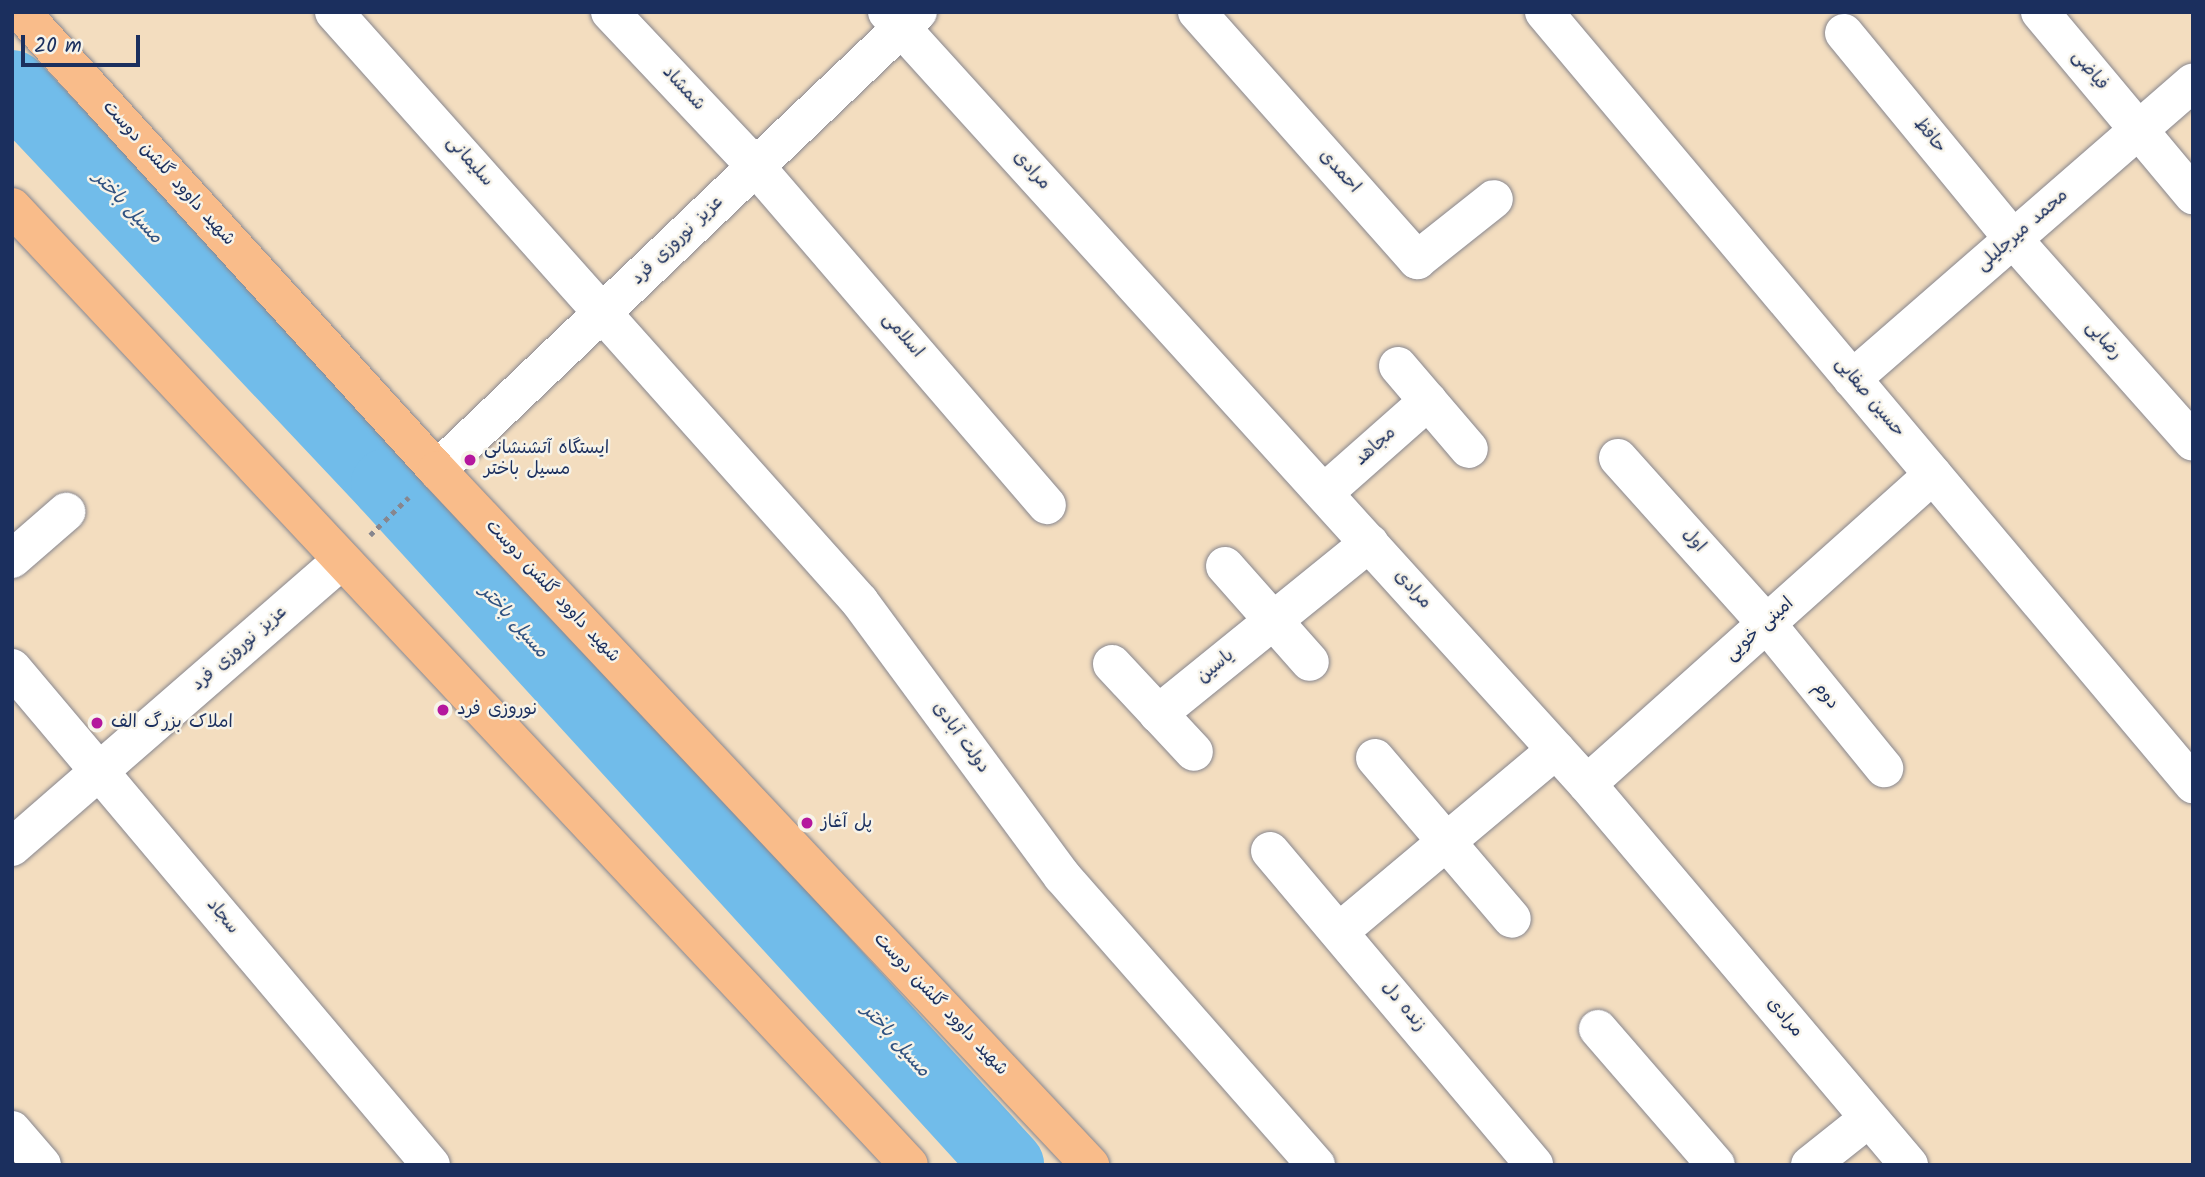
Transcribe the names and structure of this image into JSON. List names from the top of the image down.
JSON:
{
  "streets": {
    "main road": ["شهید داوود گلشن دوست"],
    "street": [
      "فیاضی",
      "شمشاد",
      "حافظ",
      "سلیمانی",
      "مرادی",
      "احمدی",
      "محمد میرجلیلی",
      "عزیز نوروزی فرد",
      "اسلامی",
      "رضایی",
      "حسین صفایی",
      "مجاهد",
      "اول",
      "امینی خویی",
      "یاسین",
      "دوم",
      "دولت آبادی",
      "سجاد",
      "زنده دل"
    ]
  },
  "crossings": [
    ["فیاضی", "محمد میرجلیلی"],
    ["شمشاد", "عزیز نوروزی فرد"],
    ["شمشاد", "اسلامی"],
    ["حافظ", "محمد میرجلیلی"],
    ["حافظ", "رضایی"],
    ["سلیمانی", "عزیز نوروزی فرد"],
    ["سلیمانی", "دولت آبادی"],
    ["مرادی", "عزیز نوروزی فرد"],
    ["مرادی", "مجاهد"],
    ["مرادی", "امینی خویی"],
    ["مرادی", "یاسین"],
    ["شهید داوود گلشن دوست", "عزیز نوروزی فرد"],
    ["محمد میرجلیلی", "رضایی"],
    ["محمد میرجلیلی", "حسین صفایی"],
    ["عزیز نوروزی فرد", "اسلامی"],
    ["عزیز نوروزی فرد", "دولت آبادی"],
    ["عزیز نوروزی فرد", "سجاد"],
    ["حسین صفایی", "امینی خویی"],
    ["اول", "امینی خویی"],
    ["اول", "دوم"],
    ["امینی خویی", "دوم"]
  ],
  "water": ["مسیل باختر"],
  "places": [
    "ایستگاه آتشنشانی مسیل باختر",
    "نوروزی فرد",
    "املاک بزرگ الف",
    "پل آغاز"
  ],
  "scale_bar": "20 m"
}
